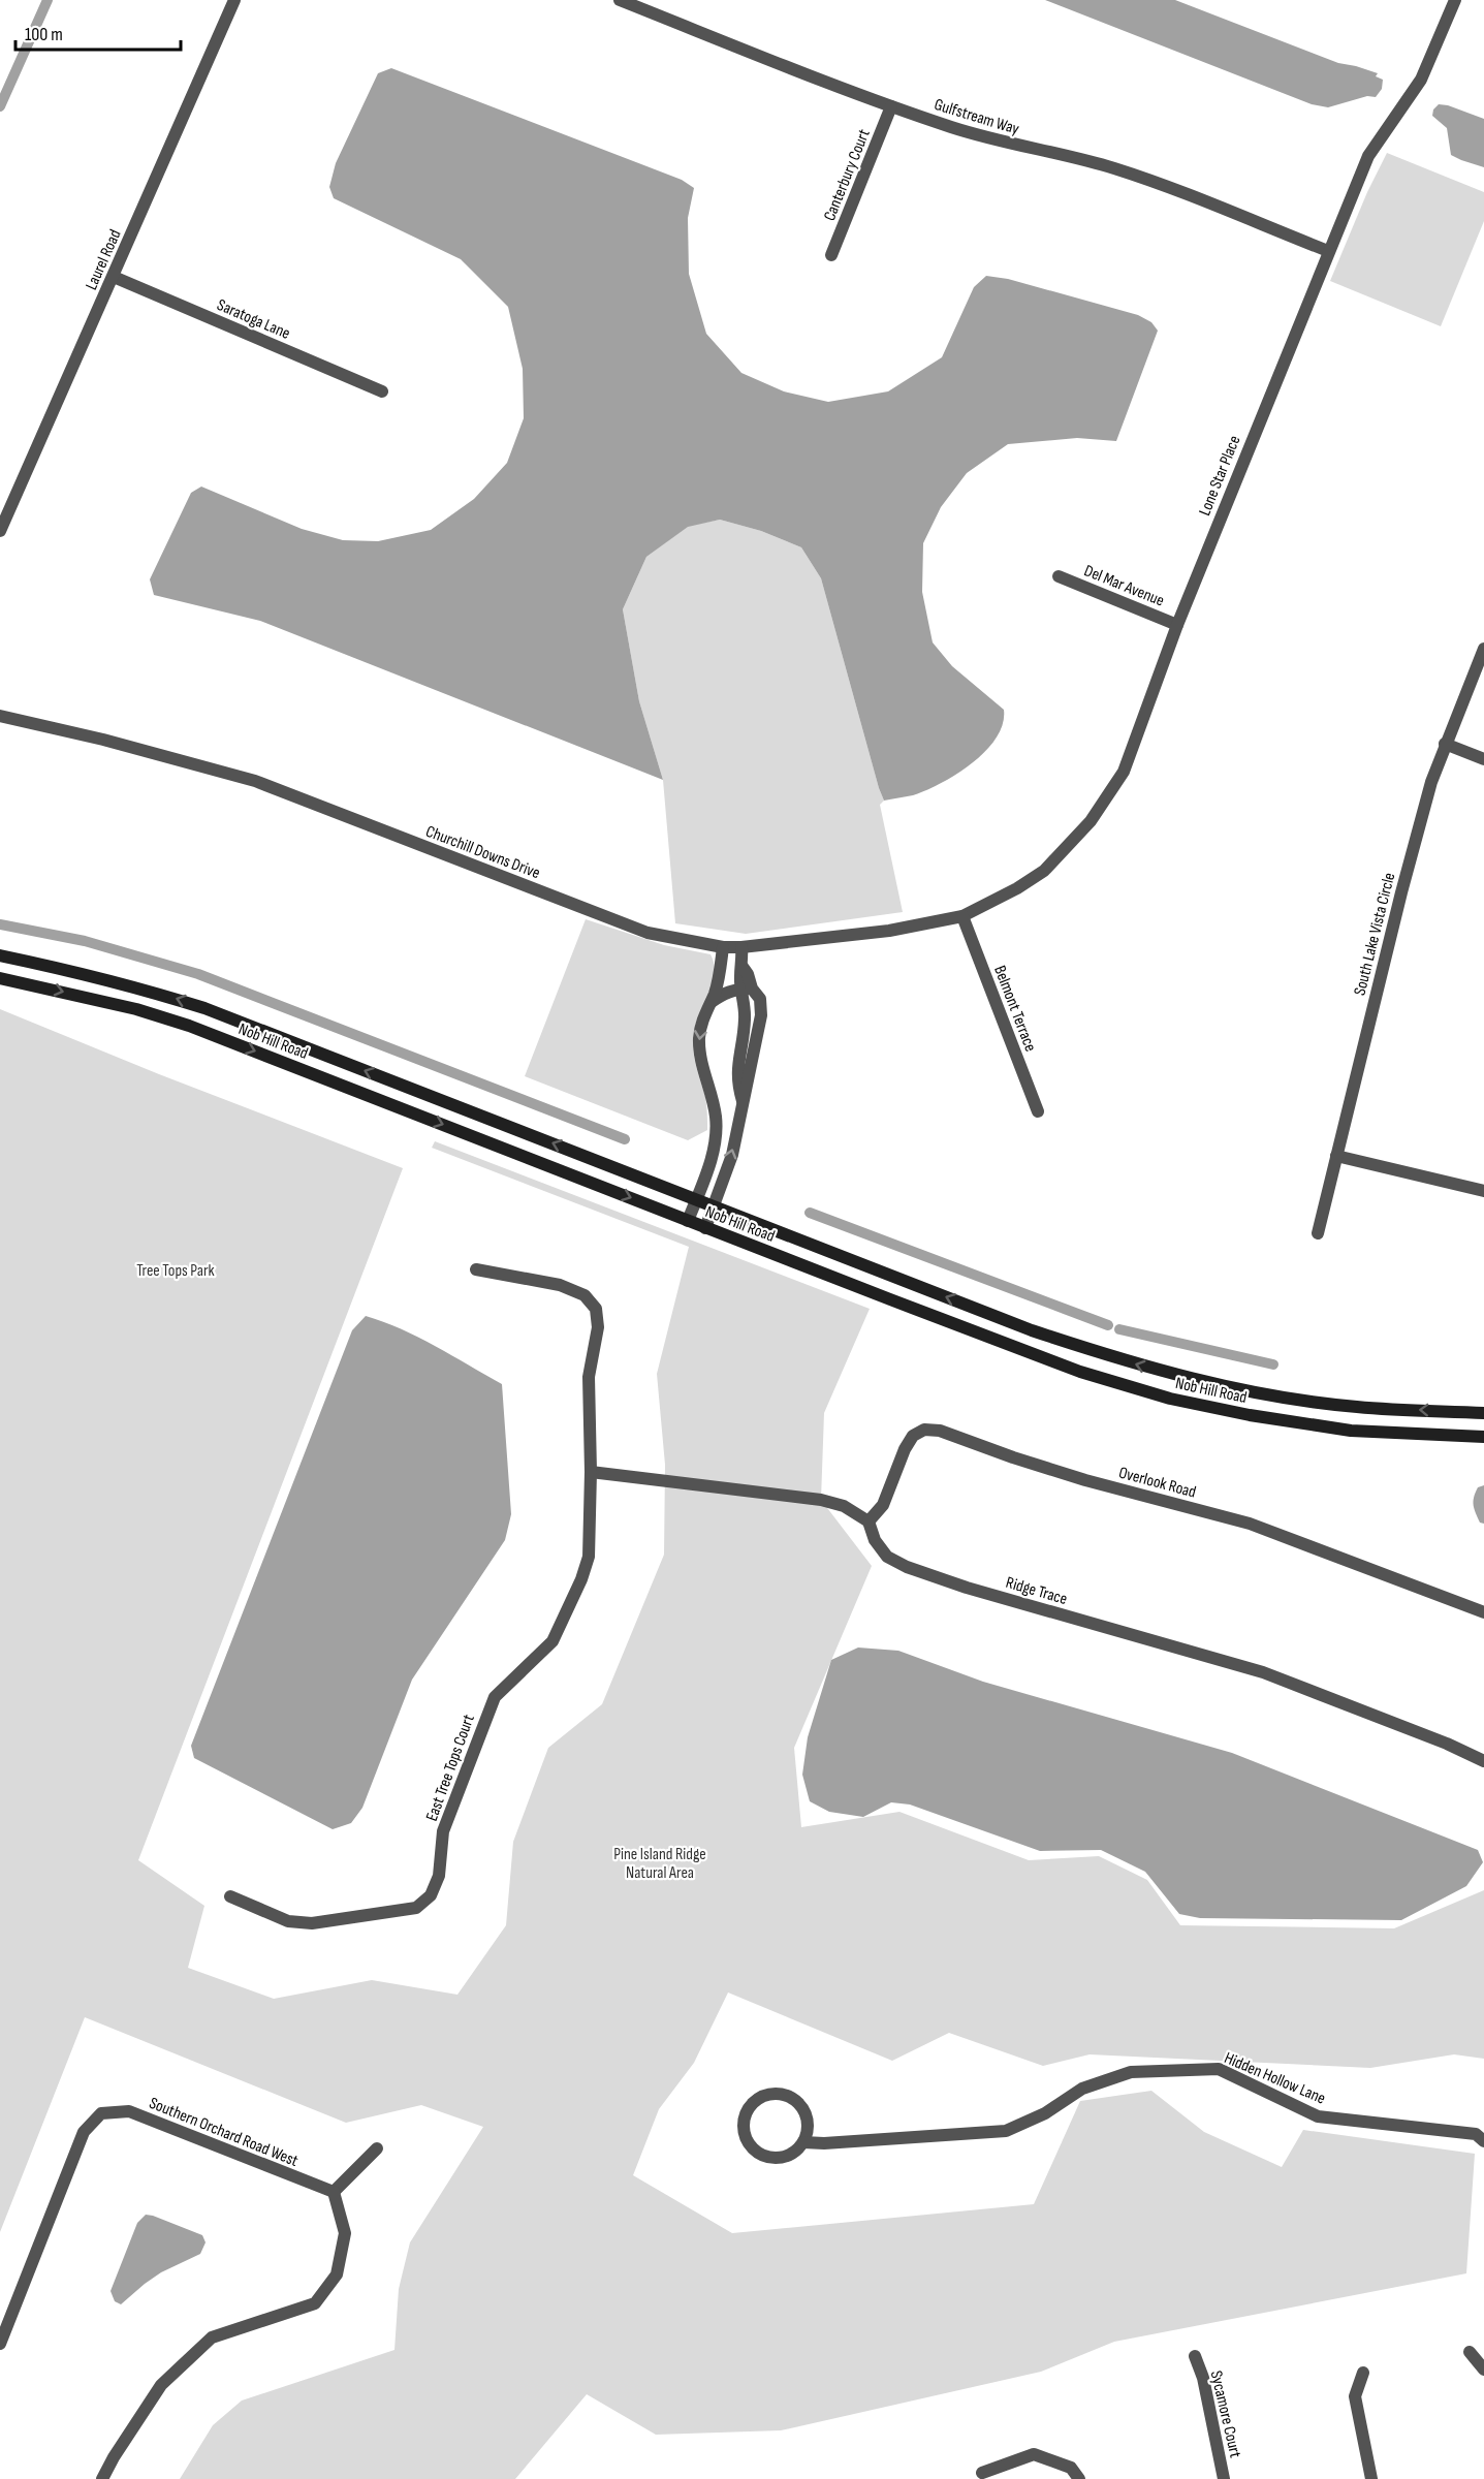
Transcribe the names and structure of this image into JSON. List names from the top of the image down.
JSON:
{
  "streets": {
    "main road": ["Nob Hill Road"],
    "street": [
      "Gulfstream Way",
      "Canterbury Court",
      "Laurel Road",
      "Saratoga Lane",
      "Lone Star Place",
      "Del Mar Avenue",
      "Churchill Downs Drive",
      "South Lake Vista Circle",
      "Belmont Terrace",
      "Overlook Road",
      "Ridge Trace",
      "East Tree Tops Court",
      "Hidden Hollow Lane",
      "Southern Orchard Road West",
      "Sycamore Court"
    ]
  },
  "crossings": [
    ["Gulfstream Way", "Canterbury Court"],
    ["Gulfstream Way", "Lone Star Place"],
    ["Laurel Road", "Saratoga Lane"],
    ["Lone Star Place", "Del Mar Avenue"],
    ["Lone Star Place", "Churchill Downs Drive"],
    ["Lone Star Place", "Belmont Terrace"],
    ["Churchill Downs Drive", "Belmont Terrace"],
    ["Overlook Road", "Ridge Trace"]
  ],
  "parks": ["Tree Tops Park", "Pine Island Ridge Natural Area"],
  "scale_bar": "100 m"
}
